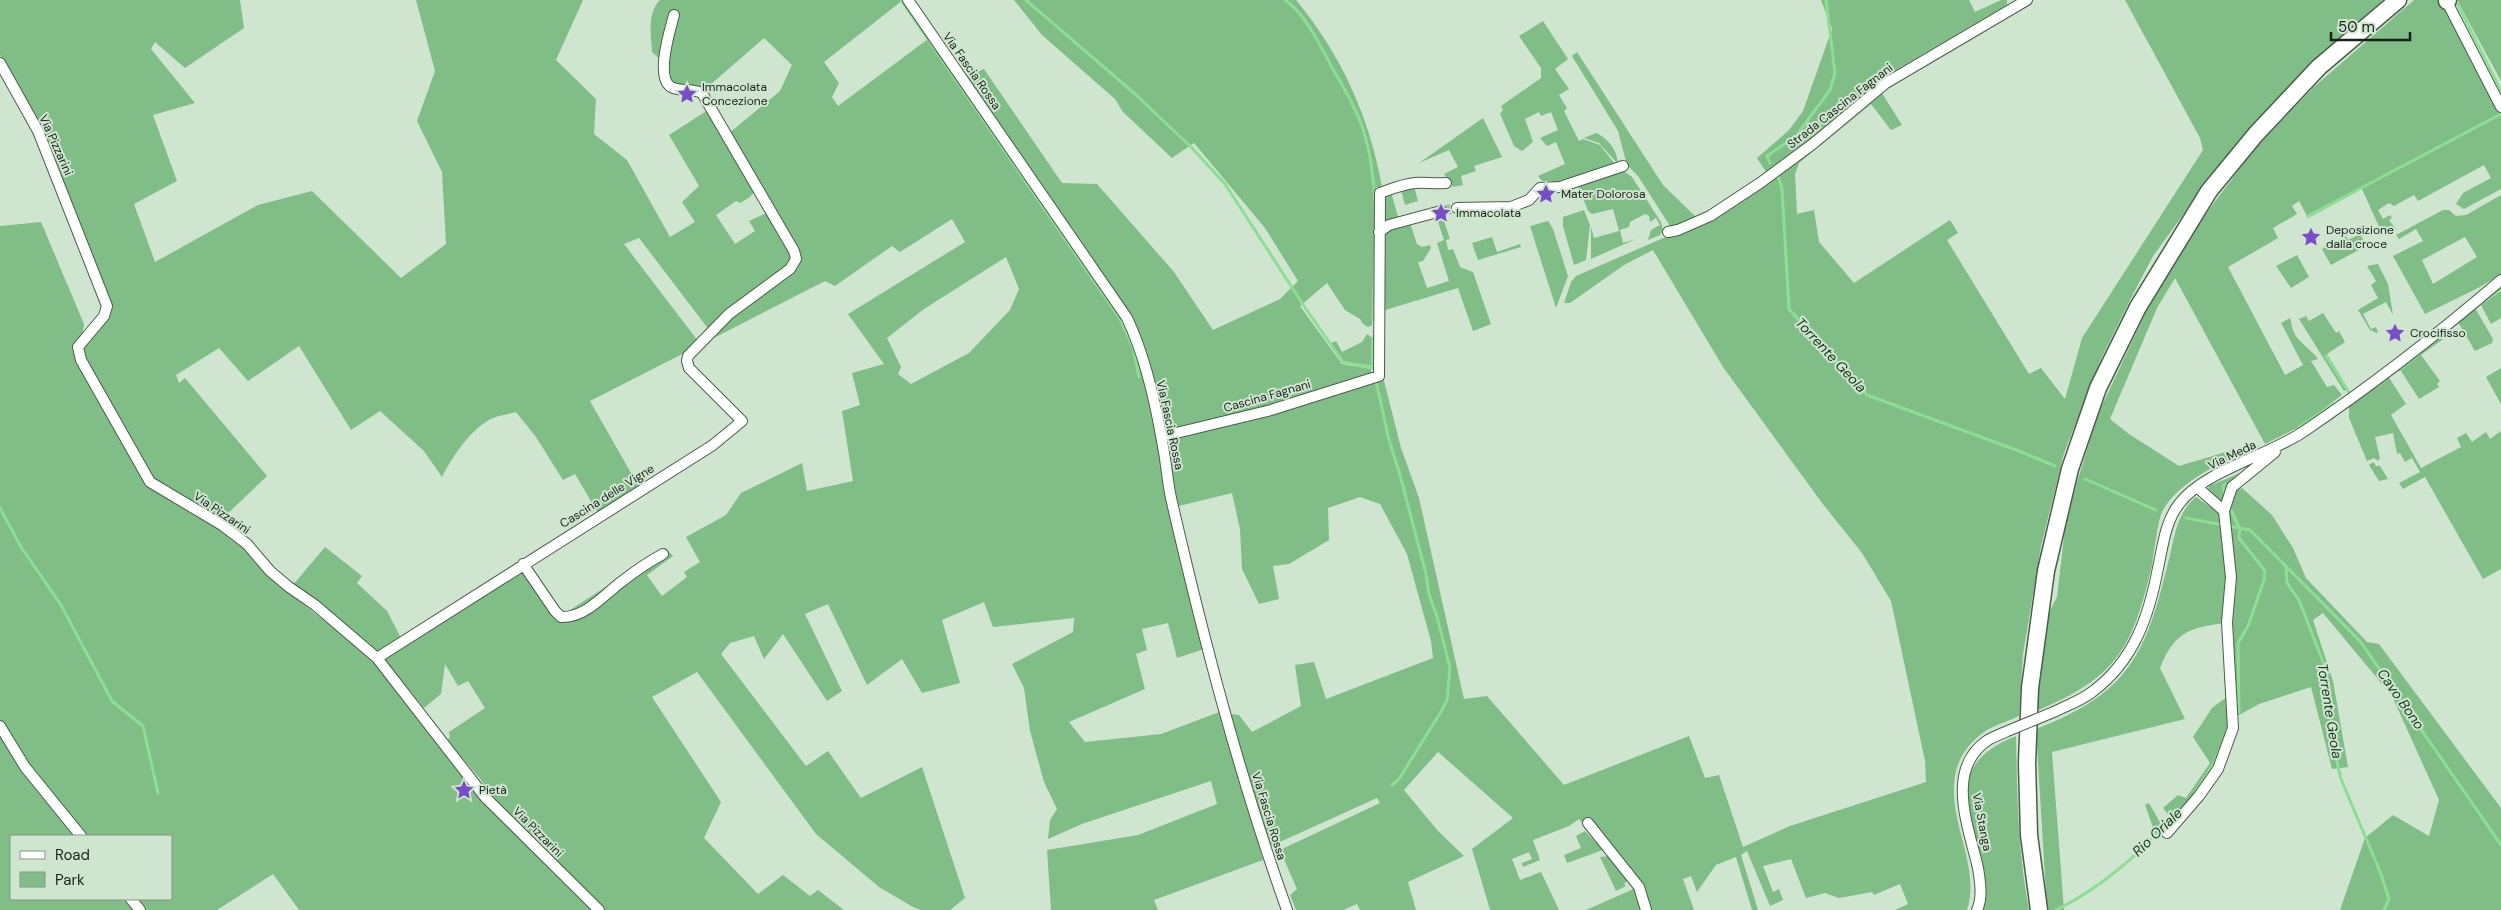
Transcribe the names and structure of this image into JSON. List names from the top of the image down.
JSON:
{
  "streets": {
    "street": [
      "Via Fascia Rossa",
      "Strada Cascina Fagnani",
      "Via Pizzarini",
      "Cascina Fagnani",
      "Via Meda",
      "Cascina delle Vigne",
      "Via Stanga"
    ]
  },
  "crossings": [
    ["Via Fascia Rossa", "Cascina Fagnani"],
    ["Via Pizzarini", "Cascina delle Vigne"],
    ["Via Meda", "Via Stanga"]
  ],
  "water": ["Torrente Geola", "Cavo Bono", "Rio Oriale"],
  "places": {
    "place": [
      "Immacolata Concezione",
      "Mater Dolorosa",
      "Immacolata",
      "Deposizione dalla croce",
      "Crocifisso",
      "Pietà"
    ]
  },
  "legend": ["Road", "Park"],
  "scale_bar": "50 m"
}
